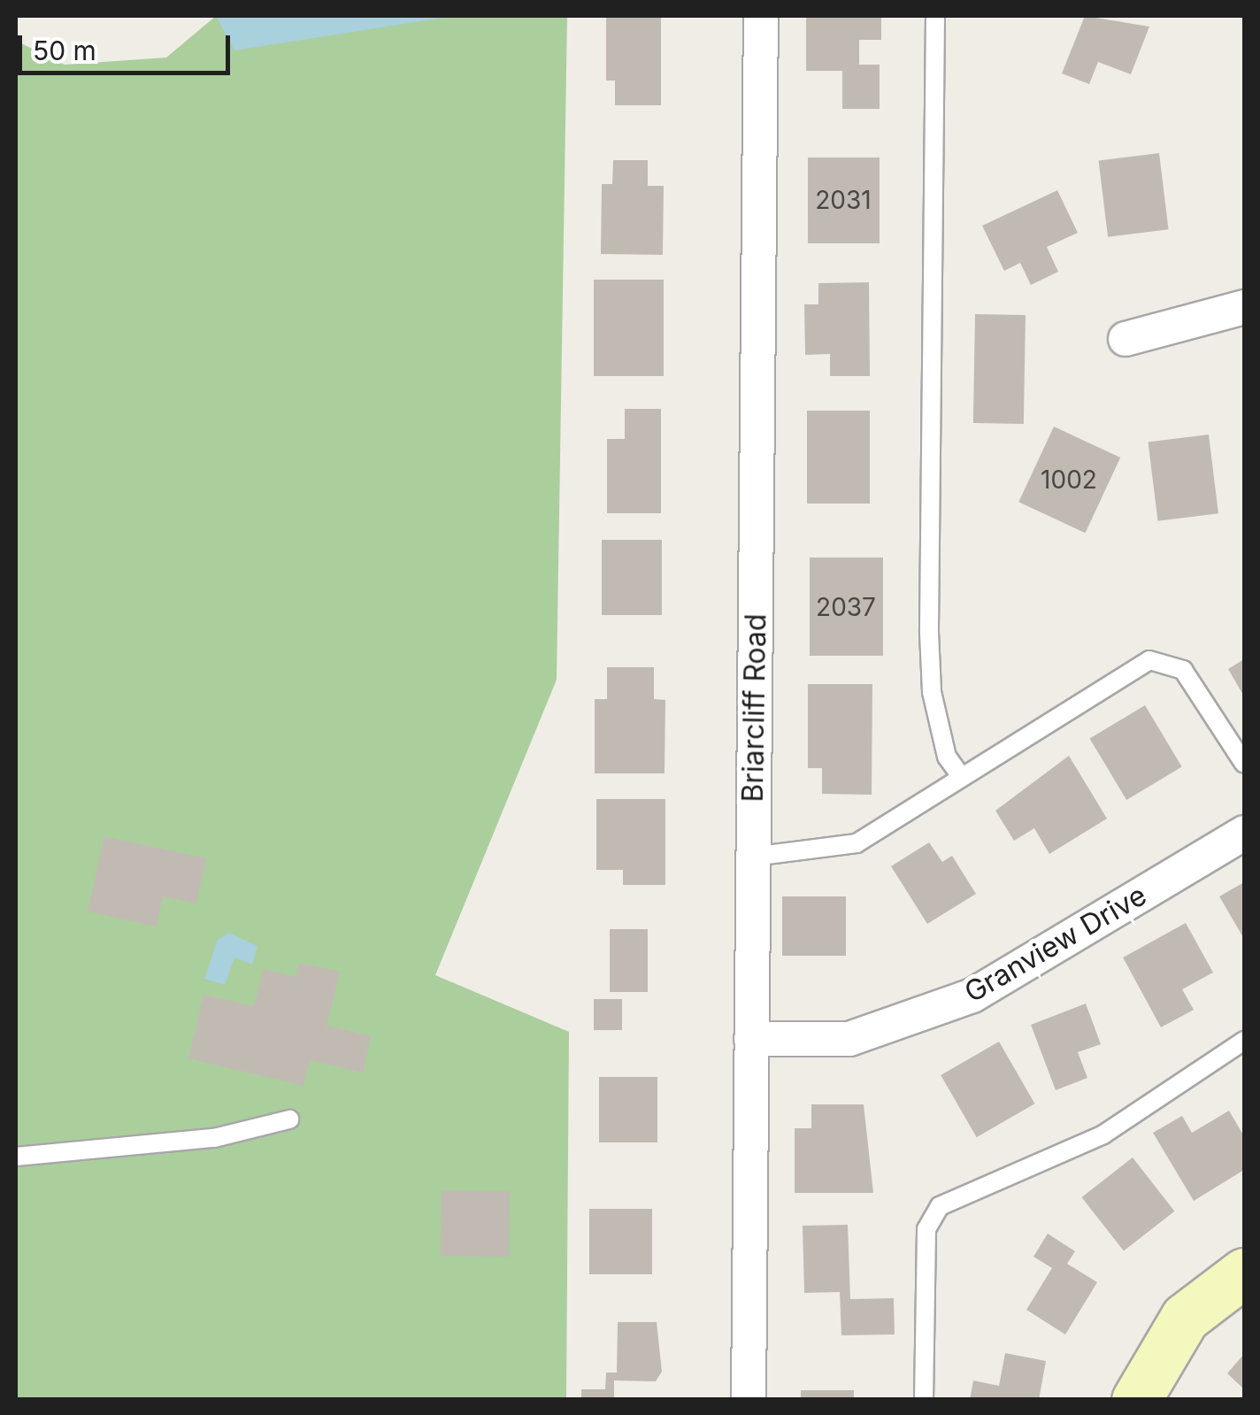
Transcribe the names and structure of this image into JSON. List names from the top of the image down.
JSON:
{
  "streets": {
    "street": ["Briarcliff Road", "Granview Drive"]
  },
  "crossings": [
    ["Briarcliff Road", "Granview Drive"]
  ],
  "house_numbers": ["2031", "1002", "2037"],
  "scale_bar": "50 m"
}
